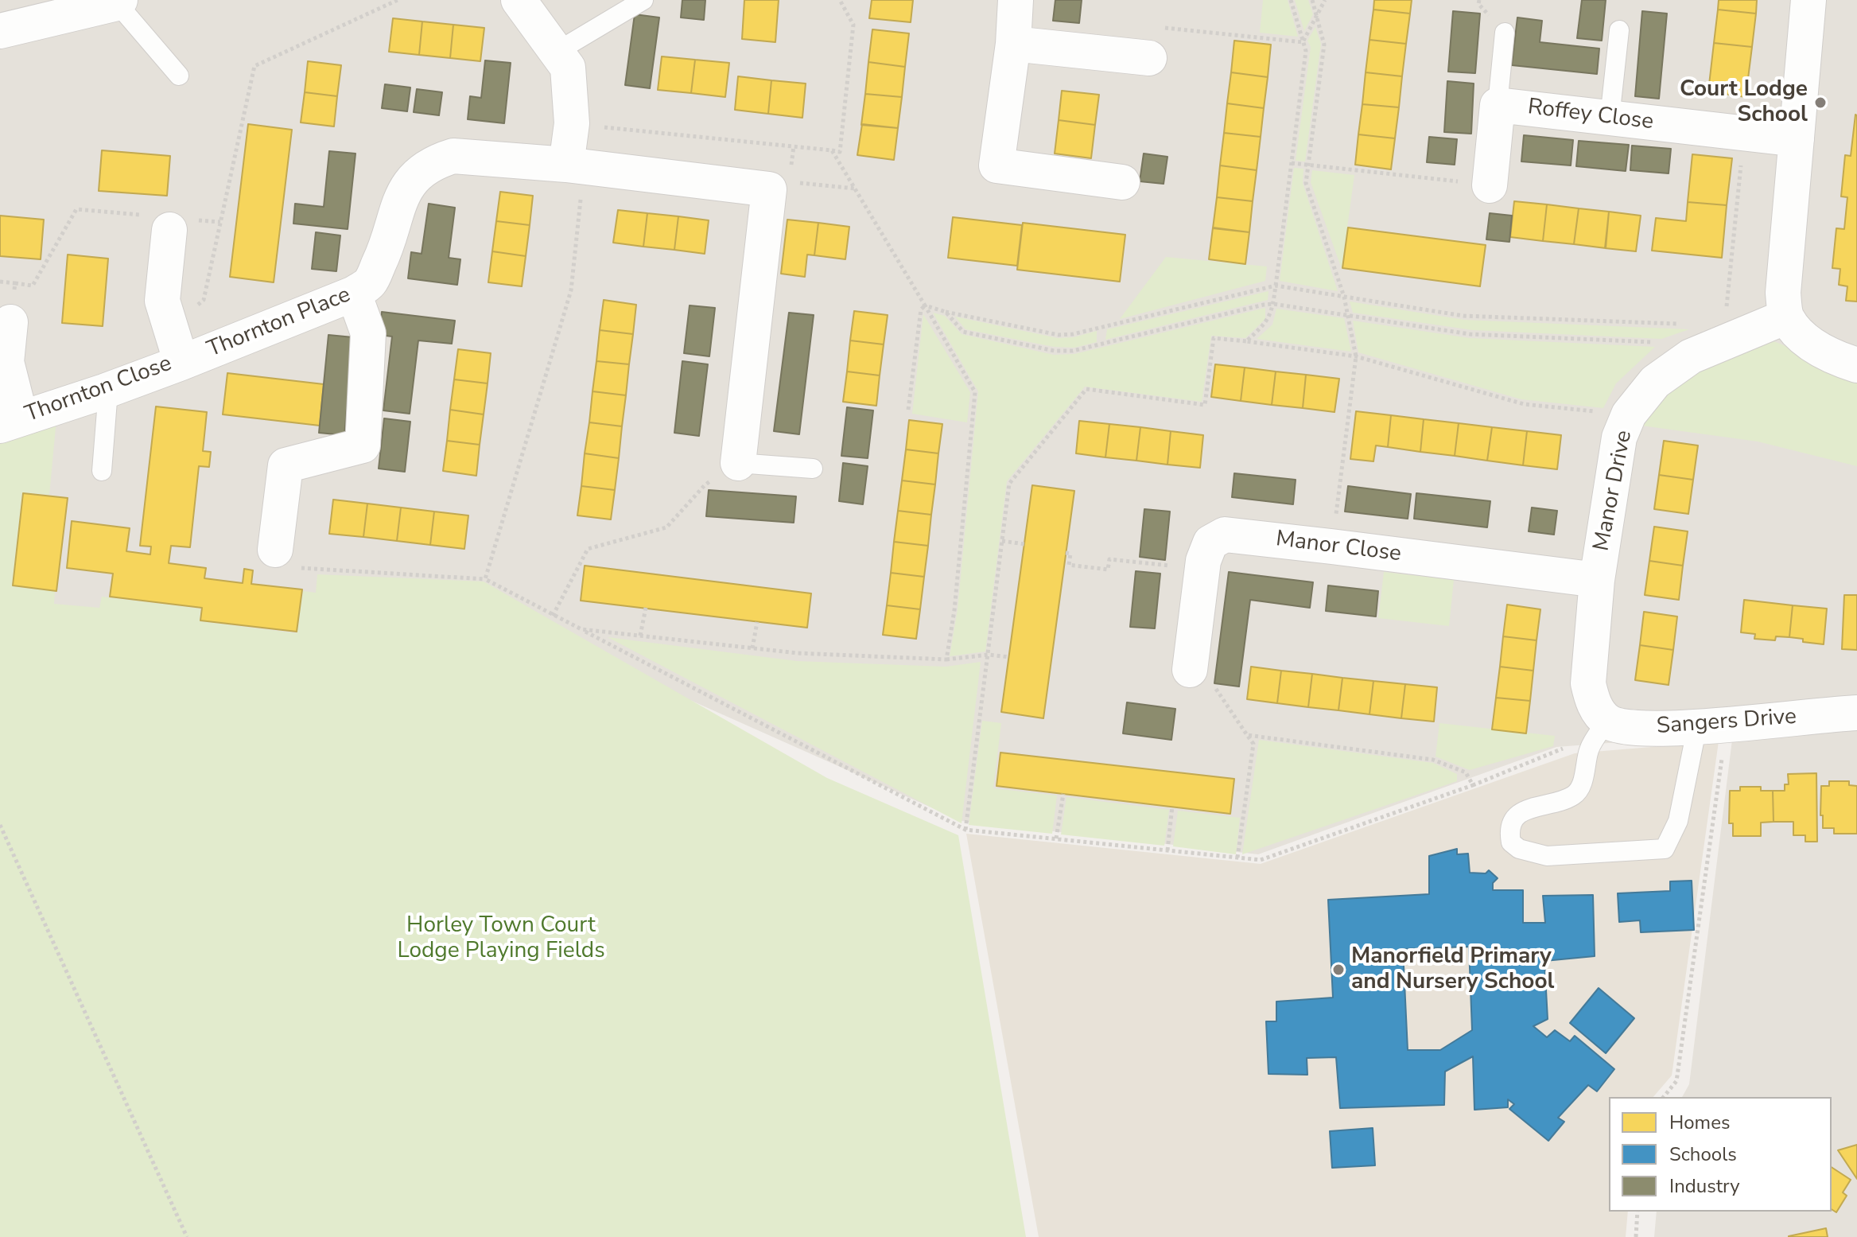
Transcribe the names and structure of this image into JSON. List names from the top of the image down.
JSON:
{
  "streets": {
    "street": [
      "Roffey Close",
      "Thornton Place",
      "Thornton Close",
      "Manor Drive",
      "Manor Close",
      "Sangers Drive"
    ]
  },
  "crossings": [
    ["Thornton Place", "Thornton Close"],
    ["Manor Drive", "Manor Close"],
    ["Manor Drive", "Sangers Drive"]
  ],
  "parks": ["Horley Town Court Lodge Playing Fields"],
  "places": ["Court Lodge School", "Manorfield Primary and Nursery School"],
  "legend": ["Homes", "Schools", "Industry"]
}
